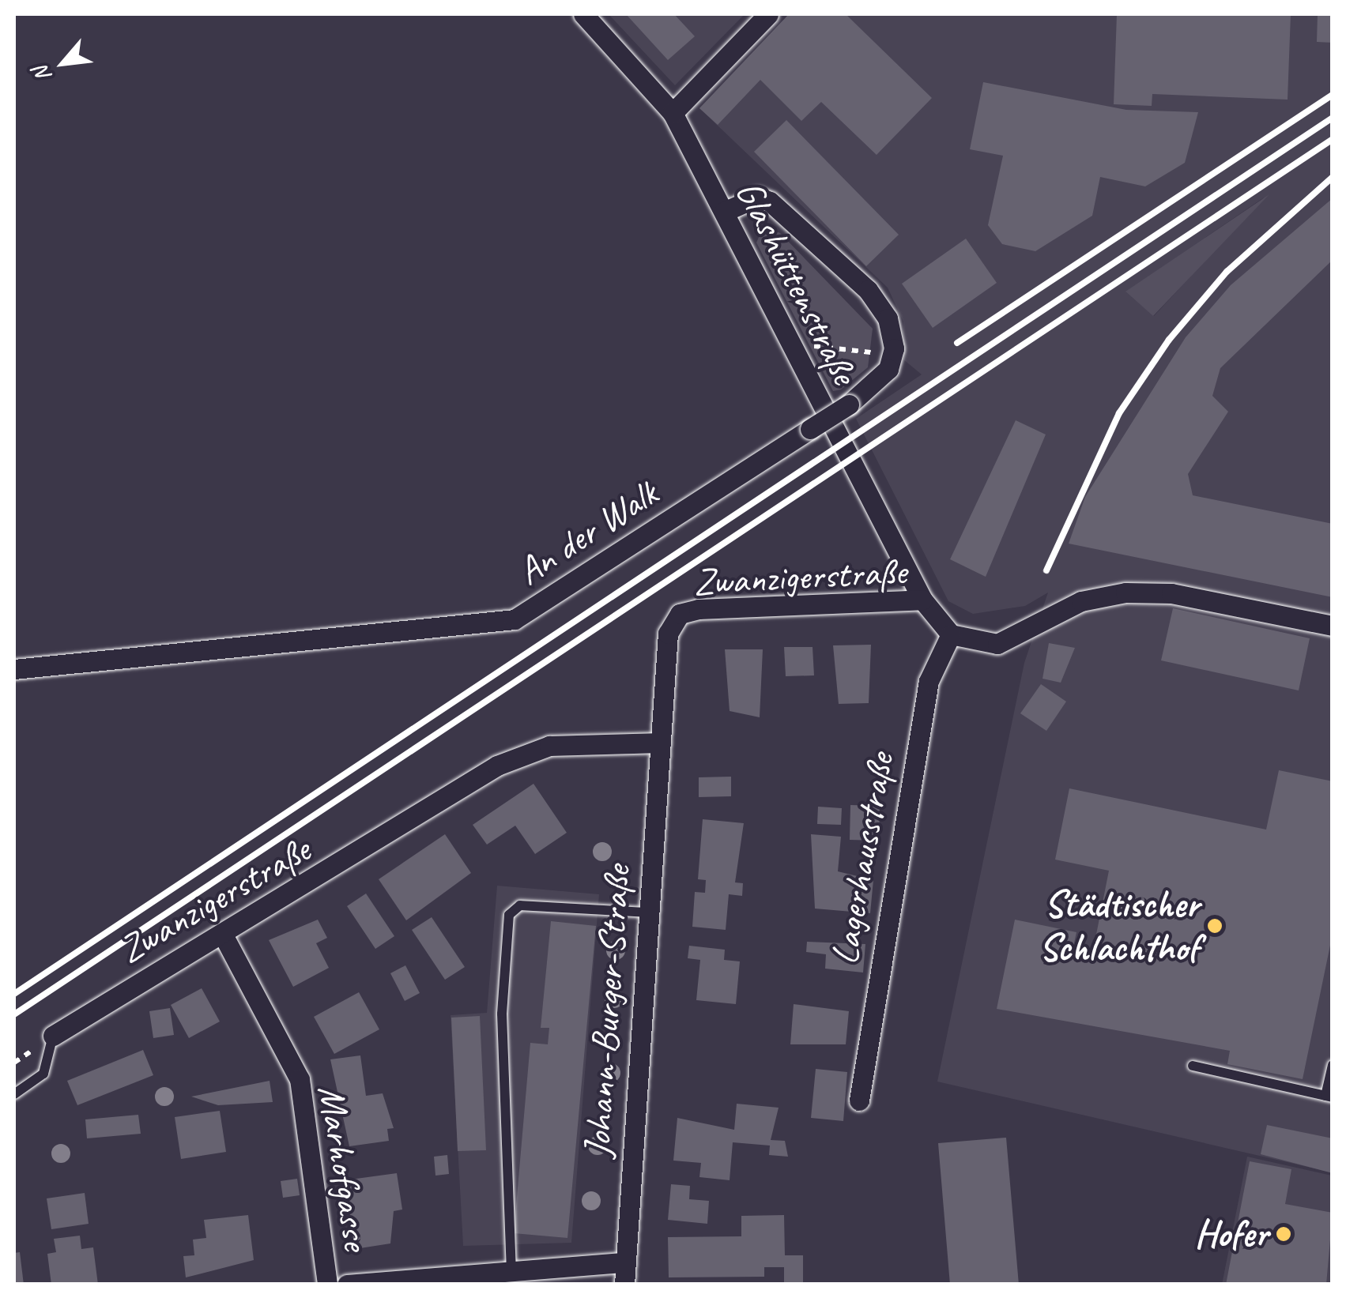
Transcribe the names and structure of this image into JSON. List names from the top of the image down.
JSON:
{
  "streets": {
    "street": [
      "Glashüttenstraße",
      "An der Walk",
      "Zwanzigerstraße",
      "Lagerhausstraße",
      "Johann-Burger-Straße",
      "Marhofgasse"
    ]
  },
  "crossings": [
    ["Glashüttenstraße", "An der Walk"],
    ["Glashüttenstraße", "Zwanzigerstraße"],
    ["Zwanzigerstraße", "Lagerhausstraße"],
    ["Zwanzigerstraße", "Johann-Burger-Straße"],
    ["Zwanzigerstraße", "Marhofgasse"],
    ["Johann-Burger-Straße", "Marhofgasse"]
  ],
  "places": ["Städtischer Schlachthof", "Hofer"],
  "north": "bottom left"
}
